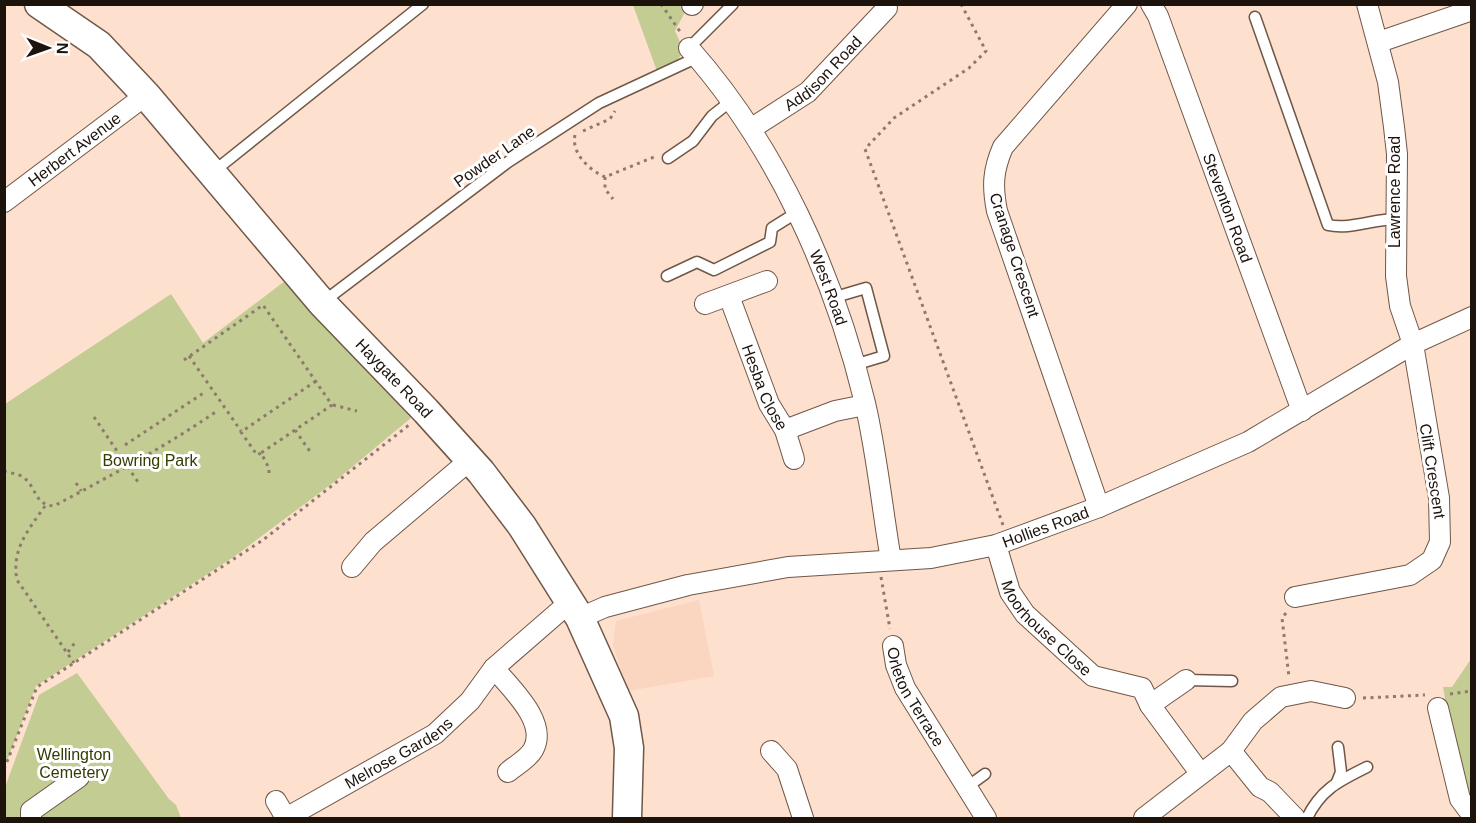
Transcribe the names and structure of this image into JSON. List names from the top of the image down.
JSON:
{
  "streets": {
    "street": [
      "Addison Road",
      "Herbert Avenue",
      "Lawrence Road",
      "Steventon Road",
      "Cranage Crescent",
      "West Road",
      "Haygate Road",
      "Hesba Close",
      "Clift Crescent",
      "Hollies Road",
      "Moorhouse Close",
      "Orleton Terrace",
      "Melrose Gardens"
    ],
    "lane": ["Powder Lane"]
  },
  "crossings": [
    ["Addison Road", "West Road"],
    ["Herbert Avenue", "Haygate Road"],
    ["Powder Lane", "West Road"],
    ["Powder Lane", "Haygate Road"],
    ["Lawrence Road", "Clift Crescent"],
    ["Lawrence Road", "Hollies Road"],
    ["Steventon Road", "Hollies Road"],
    ["Cranage Crescent", "Hollies Road"],
    ["West Road", "Hesba Close"],
    ["West Road", "Hollies Road"],
    ["West Road", "Orleton Terrace"],
    ["Haygate Road", "Hollies Road"],
    ["Haygate Road", "Melrose Gardens"],
    ["Clift Crescent", "Hollies Road"],
    ["Hollies Road", "Moorhouse Close"],
    ["Hollies Road", "Orleton Terrace"],
    ["Hollies Road", "Melrose Gardens"]
  ],
  "parks": ["Bowring Park", "Wellington Cemetery"],
  "north": "right"
}
